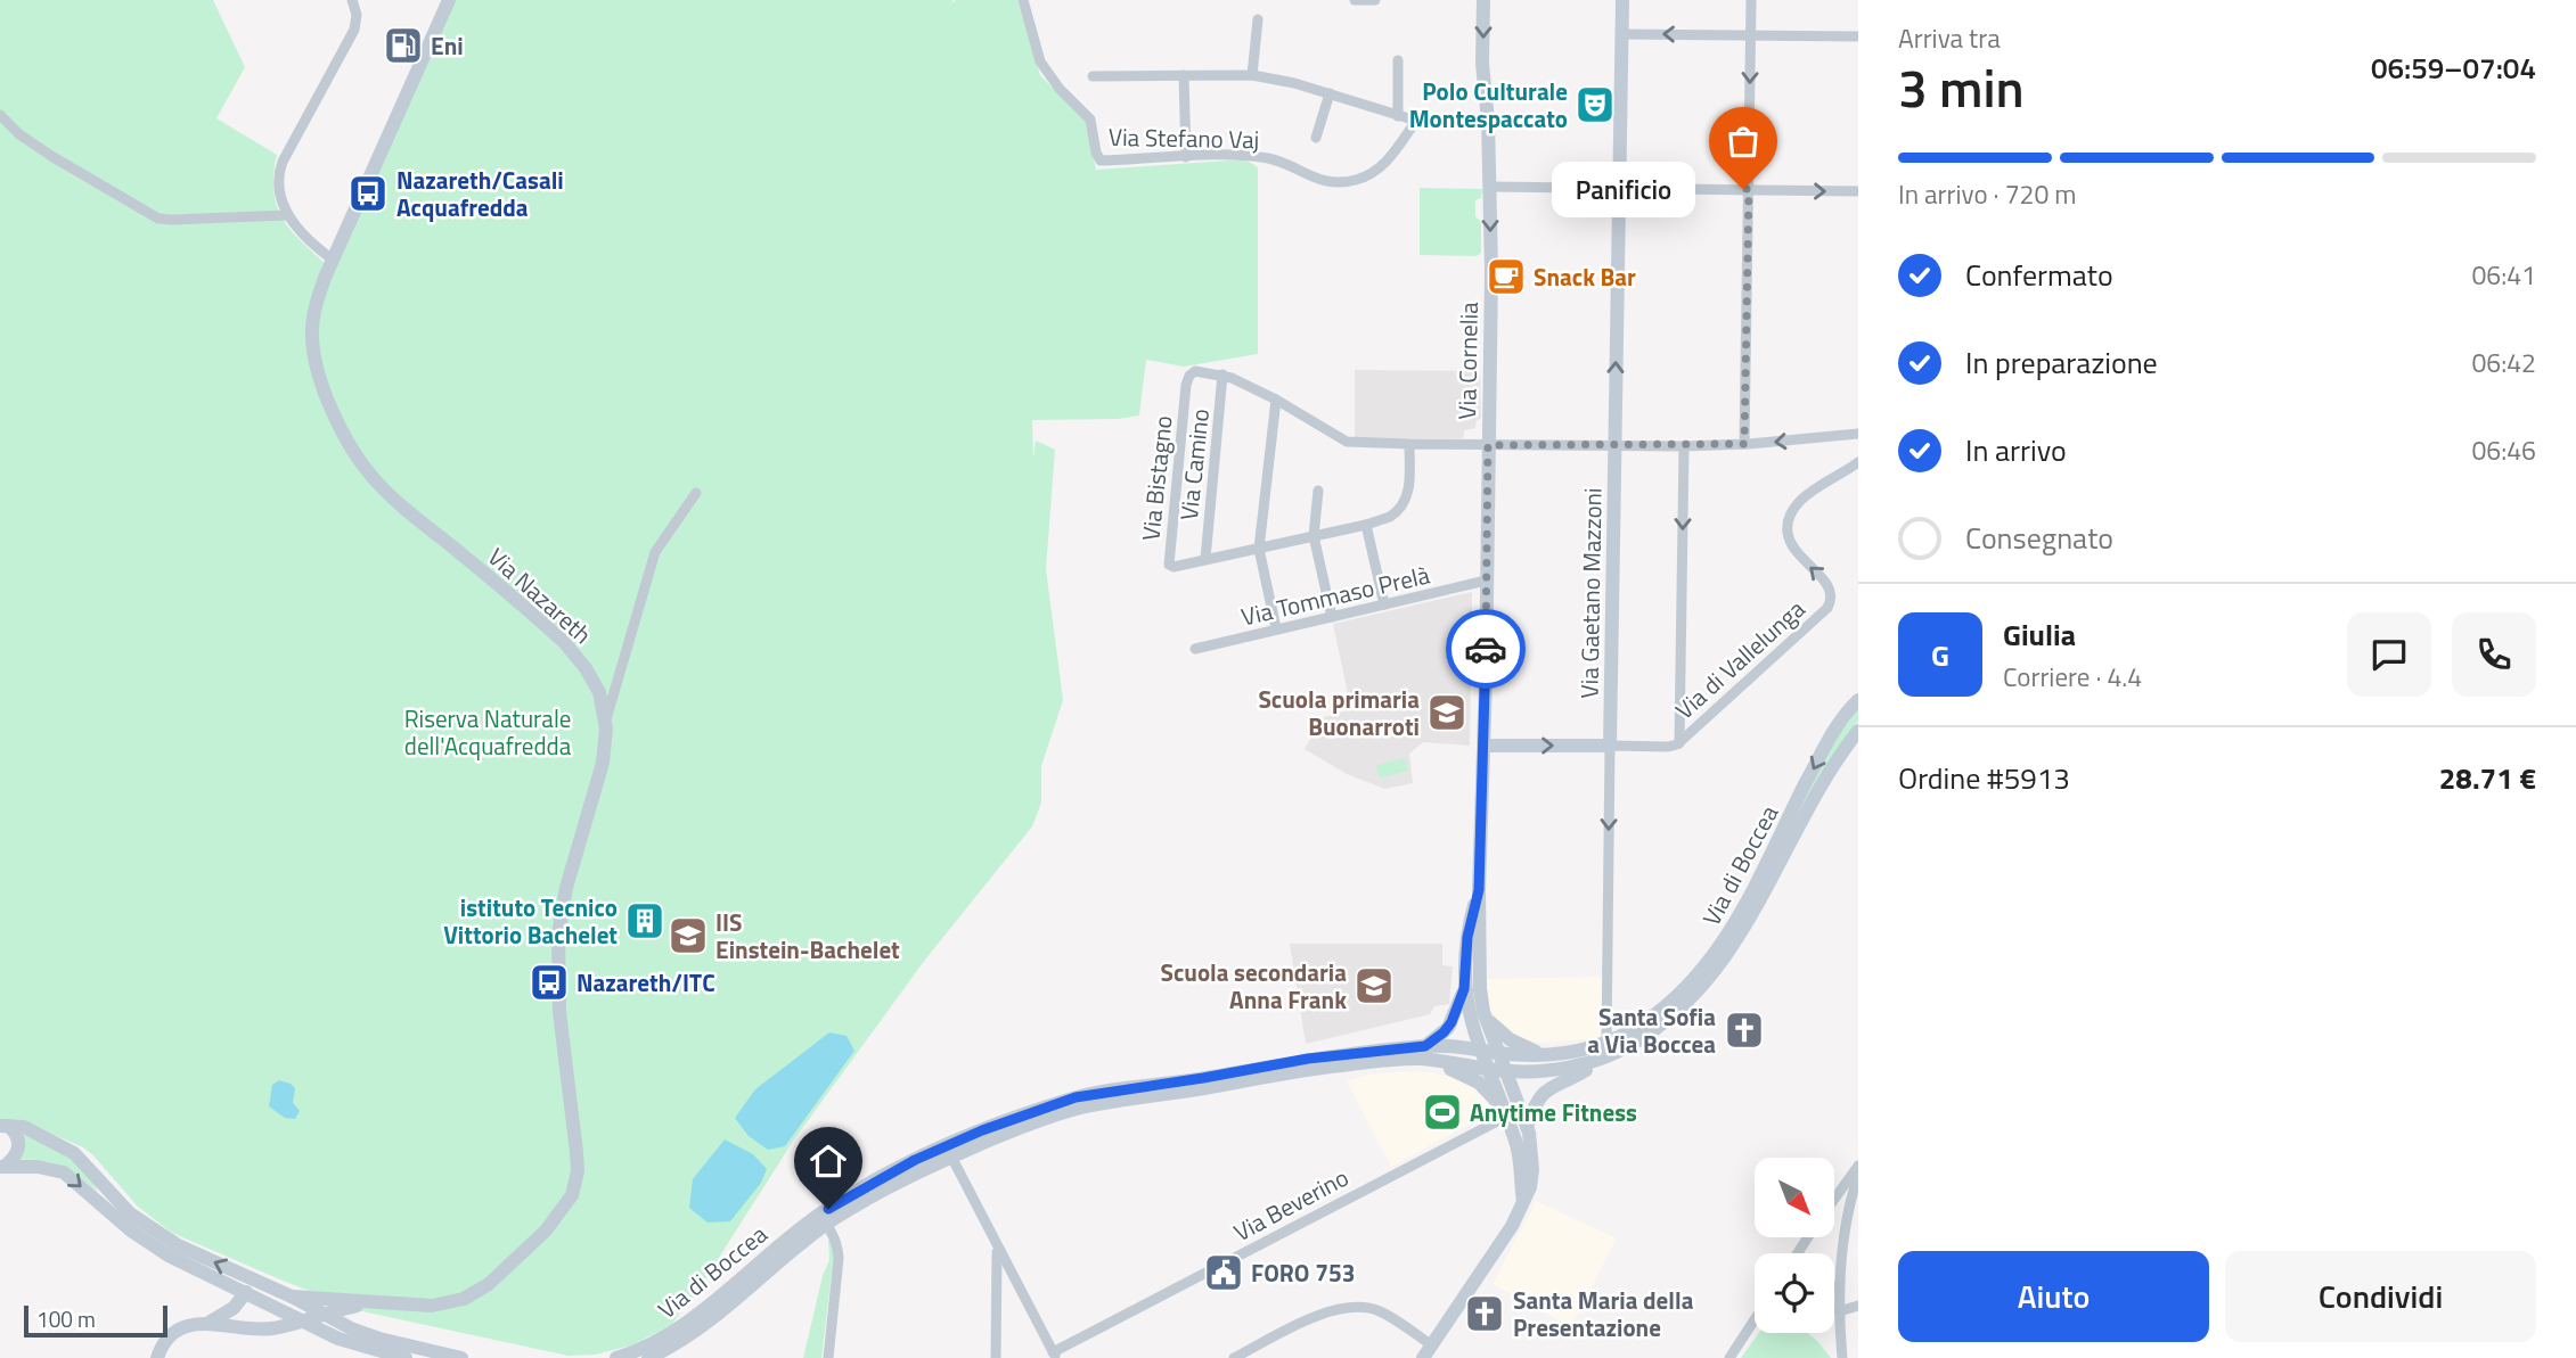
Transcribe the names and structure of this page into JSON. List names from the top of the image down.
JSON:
{
  "streets": {
    "main road": [
      "Via Cornelia",
      "Via Gaetano Mazzoni",
      "Via Nazareth",
      "Via di Vallelunga",
      "Via di Boccea"
    ],
    "street": [
      "Via Stefano Vaj",
      "Via Camino",
      "Via Bistagno",
      "Via Tommaso Prelà",
      "Via Beverino"
    ]
  },
  "crossings": [
    ["Via Cornelia", "Via Tommaso Prelà"],
    ["Via Cornelia", "Via di Vallelunga"],
    ["Via Cornelia", "Via di Boccea"],
    ["Via Cornelia", "Via Beverino"],
    ["Via Camino", "Via Bistagno"],
    ["Via Gaetano Mazzoni", "Via di Vallelunga"],
    ["Via Gaetano Mazzoni", "Via di Boccea"]
  ],
  "parks": ["Riserva Naturale dell'Acquafredda"],
  "places": {
    "fuel station": ["Eni"],
    "theatre": ["Polo Culturale Montespaccato"],
    "other": ["Panificio"],
    "bus stop": ["Nazareth/Casali Acquafredda", "Nazareth/ITC"],
    "cafe": ["Snack Bar"],
    "school or university": ["Scuola primaria Buonarroti", "IIS Einstein-Bachelet", "Scuola secondaria Anna Frank"],
    "building": ["istituto Tecnico Vittorio Bachelet"],
    "church": ["Santa Sofia a Via Boccea", "Santa Maria della Presentazione"],
    "sports": ["Anytime Fitness"],
    "public building": ["FORO 753"]
  },
  "scale_bar": "100 m",
  "north": "bottom right",
  "page": {
    "heading": ["3 min", "Arriva tra", "06:59–07:04"],
    "panel": [
      "Giulia",
      "Corriere · 4.4",
      "Ordine #5913",
      "28.71 €"
    ],
    "bar": "In arrivo · 720 m",
    "bubble": "Panificio",
    "list": [
      ["Confermato", "06:41"],
      ["In preparazione", "06:42"],
      ["In arrivo", "06:46"],
      "Consegnato"
    ],
    "round": "G",
    "buttons": ["Aiuto", "Condividi"],
    "scale": "100 m"
  }
}
